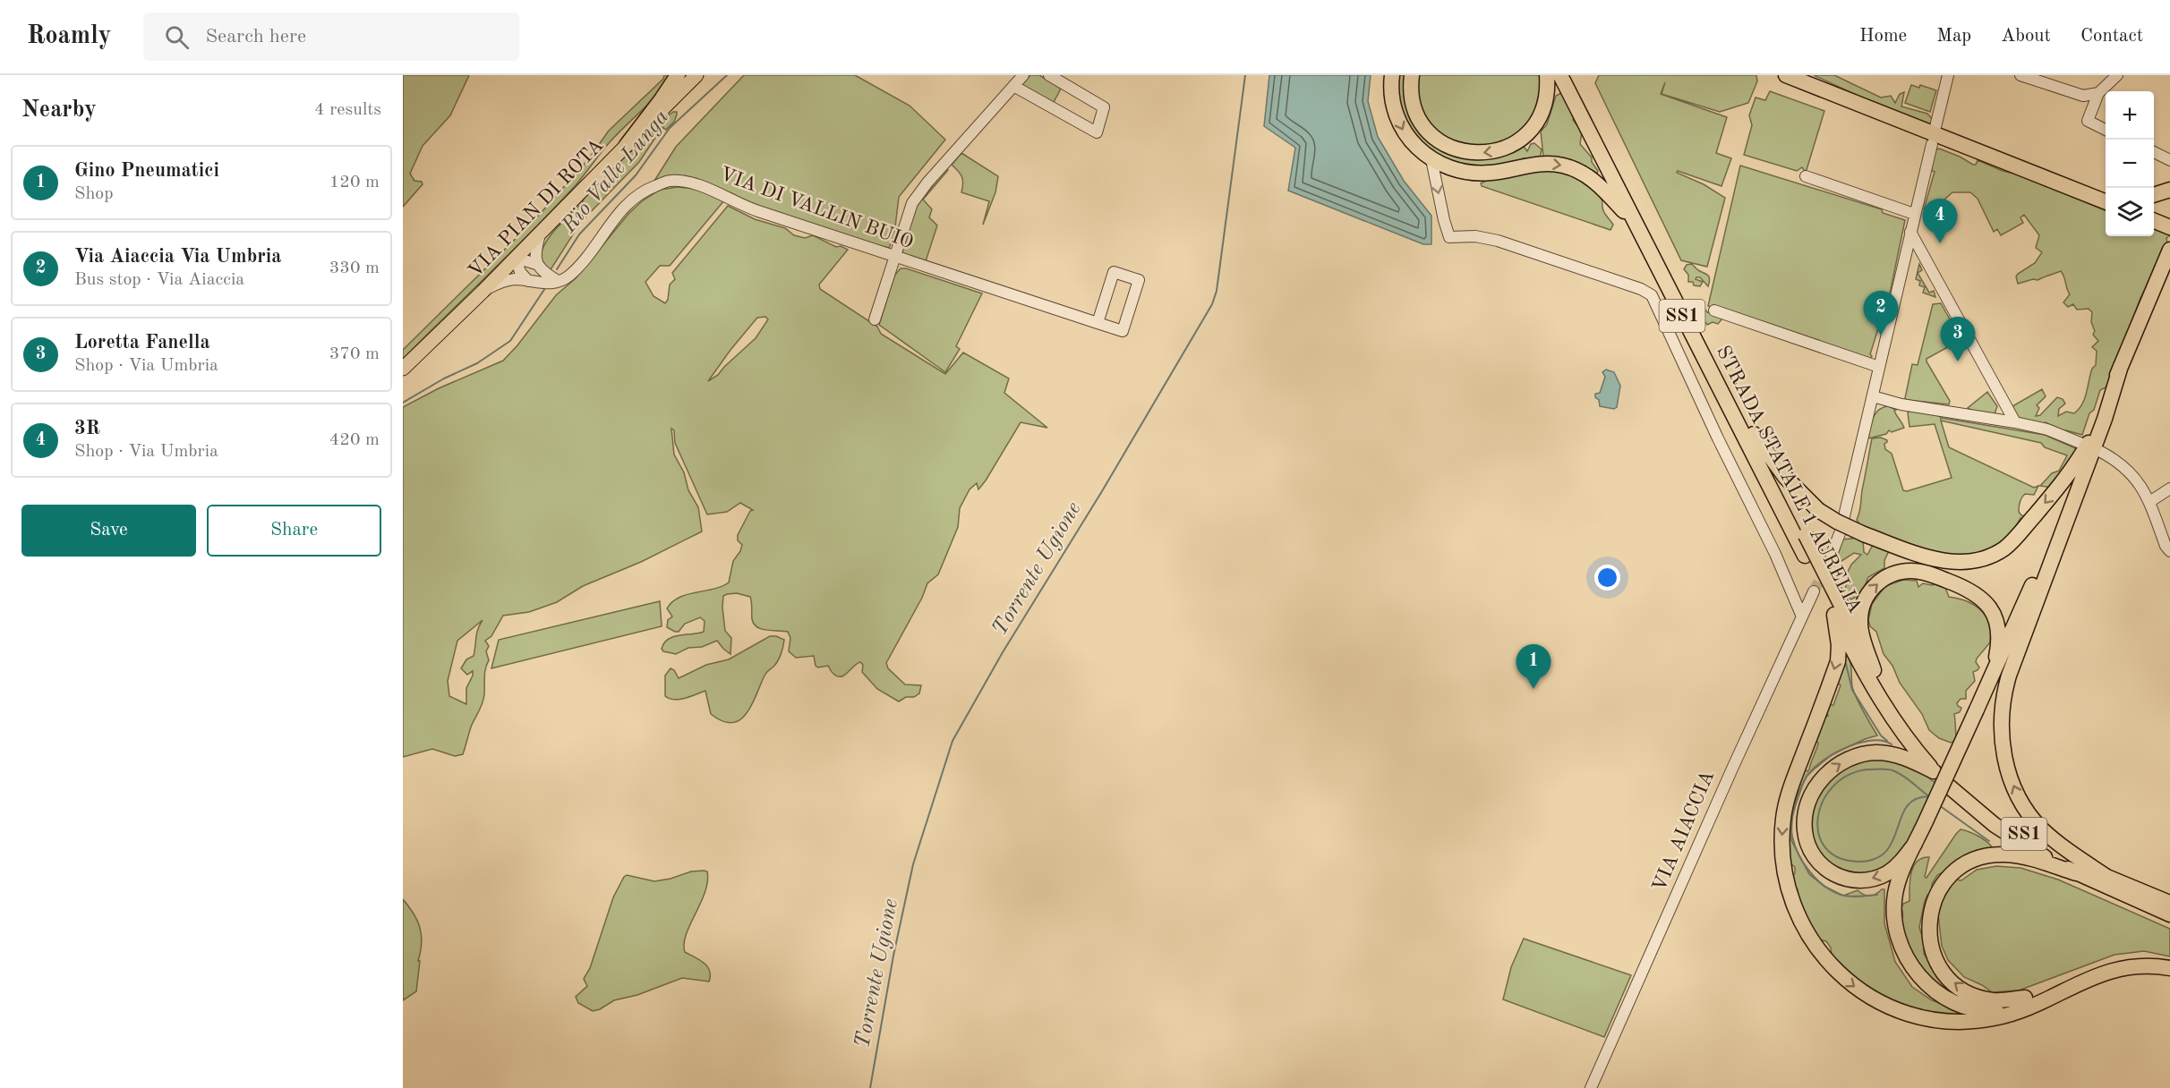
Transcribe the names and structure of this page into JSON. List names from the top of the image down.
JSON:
{
  "streets": {
    "highway": ["SS1", "STRADA STATALE 1 AURELIA"],
    "main road": ["VIA PIAN DI ROTA"],
    "street": ["VIA DI VALLIN BUIO", "VIA AIACCIA"]
  },
  "water": ["Rio Valle Lunga", "Torrente Ugione"],
  "page": {
    "header": "Roamly",
    "search": "Search here",
    "nav": [
      "Home",
      "Map",
      "About",
      "Contact"
    ],
    "heading": ["Nearby", "4 results"],
    "map_buttons": ["+", "−"],
    "list": [
      {
        "mark": "1",
        "name": "Gino Pneumatici",
        "note": "Shop",
        "value": "120 m"
      },
      {
        "mark": "2",
        "name": "Via Aiaccia Via Umbria",
        "note": "Bus stop · Via Aiaccia",
        "value": "330 m"
      },
      {
        "mark": "3",
        "name": "Loretta Fanella",
        "note": "Shop · Via Umbria",
        "value": "370 m"
      },
      {
        "mark": "4",
        "name": "3R",
        "note": "Shop · Via Umbria",
        "value": "420 m"
      }
    ],
    "pins": [
      "4",
      "2",
      "3",
      "1"
    ],
    "buttons": ["Save", "Share"]
  }
}
